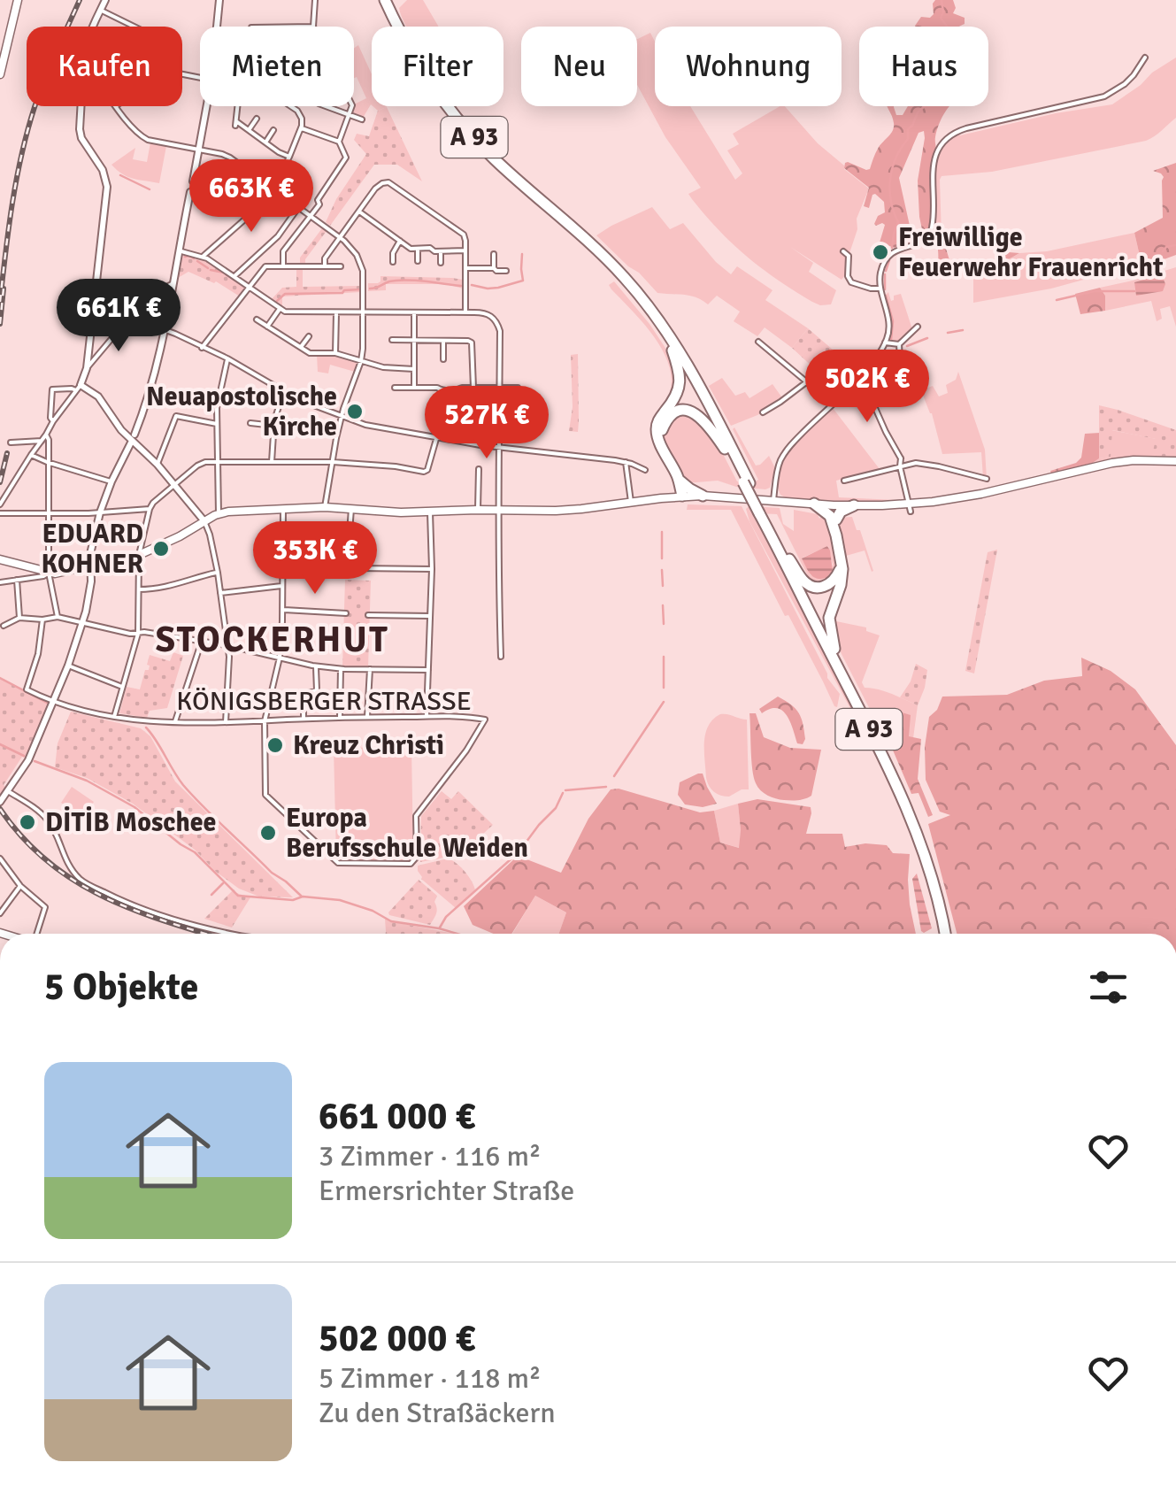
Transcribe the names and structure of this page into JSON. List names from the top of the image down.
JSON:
{
  "streets": {
    "highway": ["A 93"],
    "street": ["KÖNIGSBERGER STRASSE"]
  },
  "districts": ["STOCKERHUT"],
  "places": [
    "Freiwillige Feuerwehr Frauenricht",
    "Neuapostolische Kirche",
    "EDUARD KOHNER",
    "Kreuz Christi",
    "DİTİB Moschee",
    "Europa Berufsschule Weiden"
  ],
  "page": {
    "chip": [
      "Kaufen",
      "Mieten",
      "Filter",
      "Neu",
      "Wohnung",
      "Haus"
    ],
    "price": [
      "663K €",
      "661K €",
      "502K €",
      "527K €",
      "353K €"
    ],
    "heading": "5 Objekte",
    "list": [
      {
        "name": "661 000 €",
        "note": "3 Zimmer · 116 m² · Ermersrichter Straße"
      },
      {
        "name": "502 000 €",
        "note": "5 Zimmer · 118 m² · Zu den Straßäckern"
      }
    ]
  }
}
